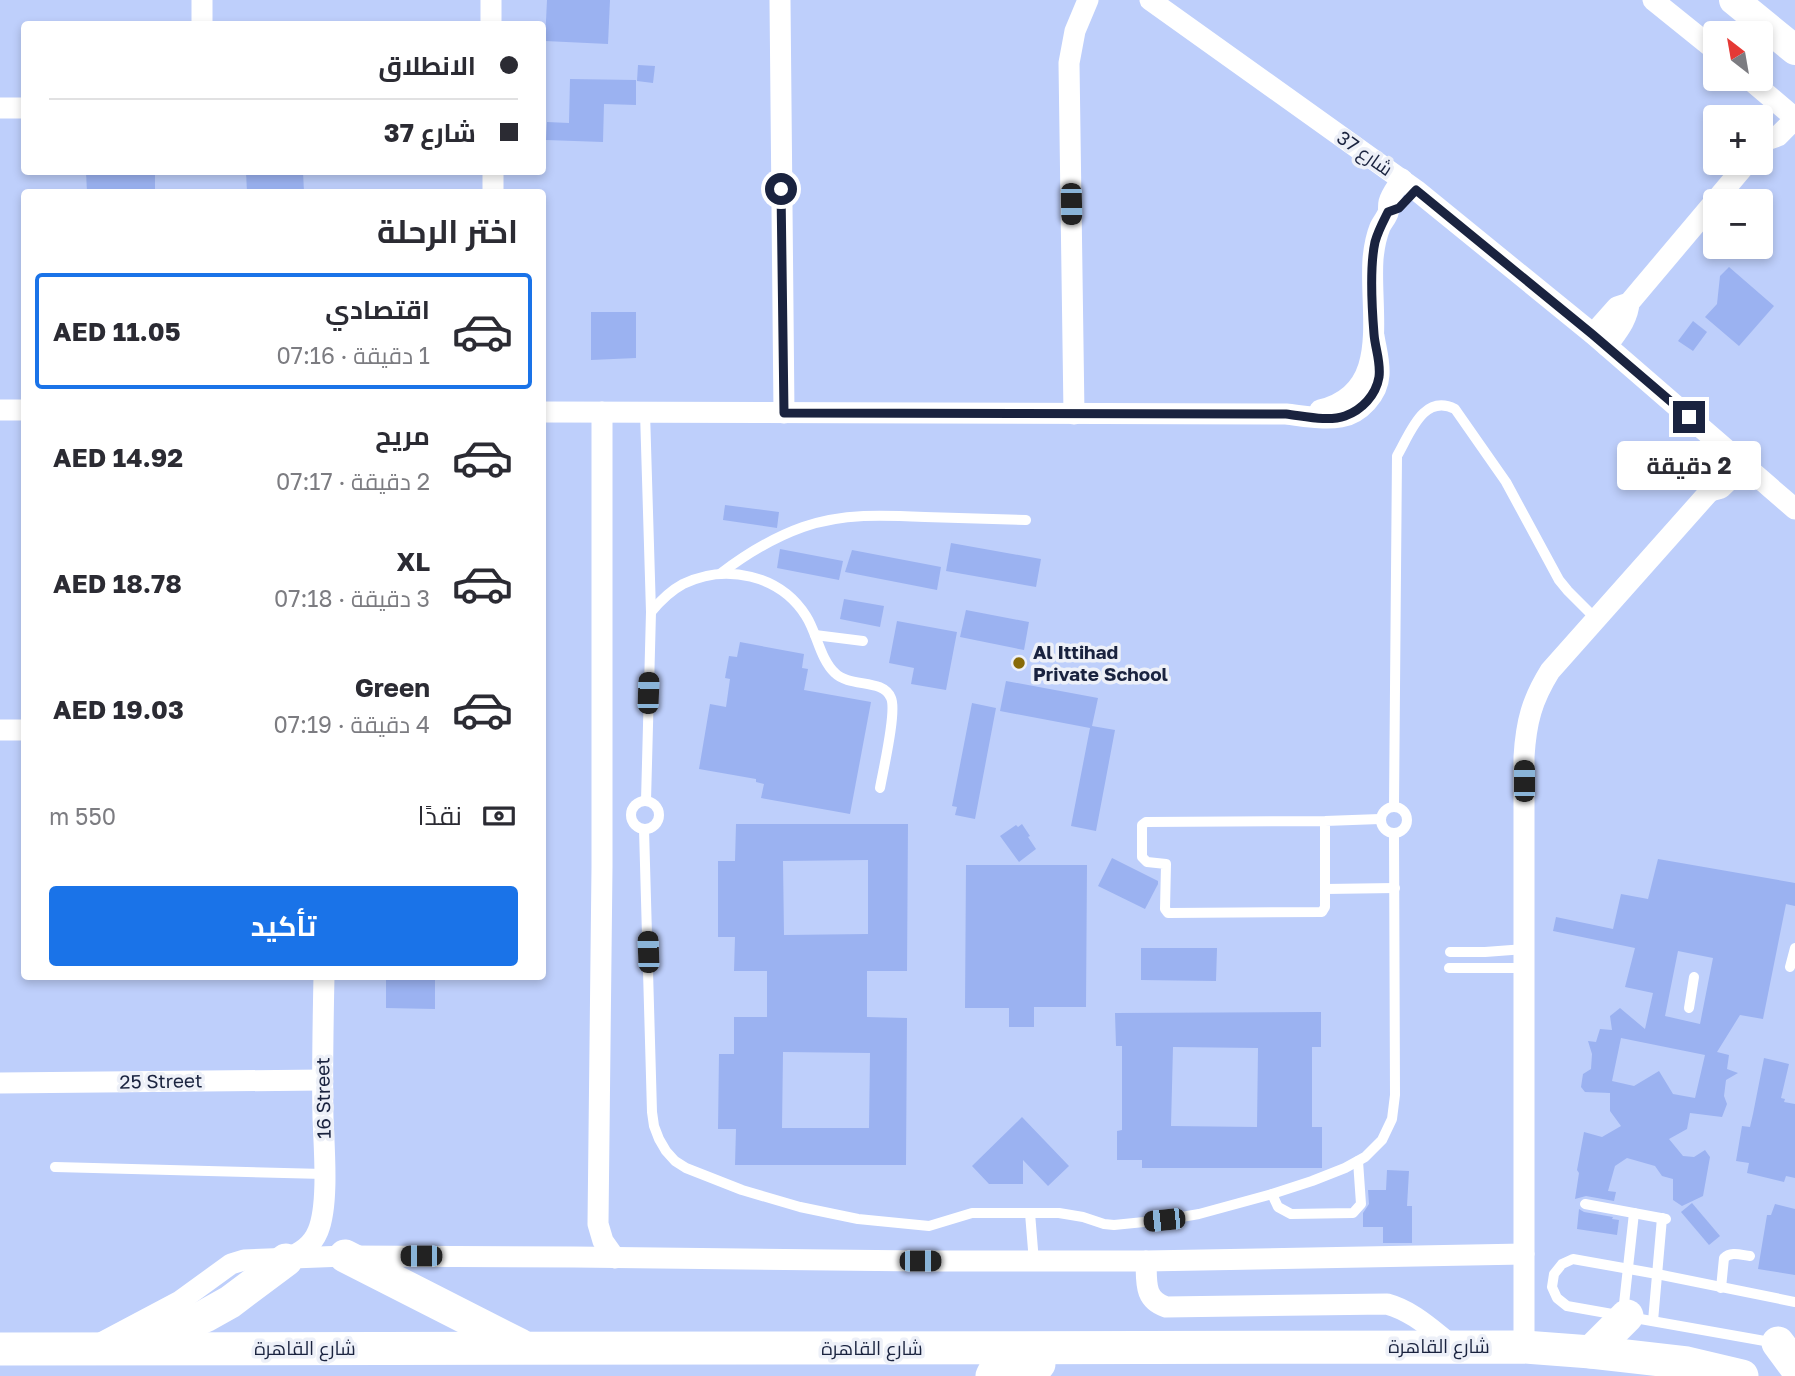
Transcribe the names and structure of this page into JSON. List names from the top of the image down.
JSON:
{
  "streets": {
    "main road": ["شارع القاهرة"],
    "street": ["شارع 37", "25 Street", "16 Street"]
  },
  "crossings": [
    ["25 Street", "16 Street"]
  ],
  "places": ["Al Ittihad Private School"],
  "north": "top left",
  "page": {
    "map_buttons": ["+", "−"],
    "banner": ["الانطلاق", "شارع 37"],
    "heading": "اختر الرحلة",
    "list": [
      {
        "name": "اقتصادي",
        "note": "1 دقيقة · 07:16",
        "value": "AED 11.05"
      },
      {
        "name": "مريح",
        "note": "2 دقيقة · 07:17",
        "value": "AED 14.92"
      },
      {
        "name": "XL",
        "note": "3 دقيقة · 07:18",
        "value": "AED 18.78"
      },
      {
        "name": "Green",
        "note": "4 دقيقة · 07:19",
        "value": "AED 19.03"
      }
    ],
    "bubble": "2 دقيقة",
    "pay": ["نقدًا", "550 m"],
    "buttons": "تأكيد"
  }
}
